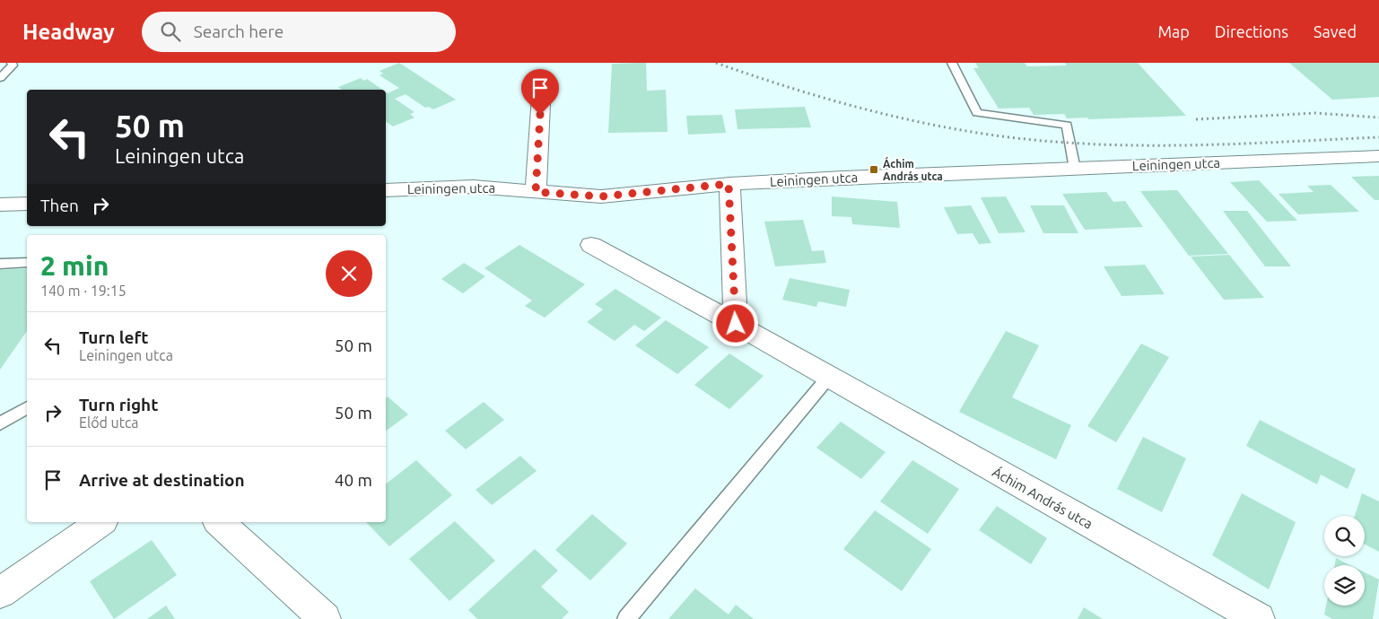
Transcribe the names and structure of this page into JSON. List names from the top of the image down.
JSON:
{
  "streets": {
    "street": ["Leiningen utca", "Áchim András utca"]
  },
  "places": {
    "transit": ["Áchim András utca"]
  },
  "page": {
    "header": "Headway",
    "search": "Search here",
    "nav": ["Map", "Directions", "Saved"],
    "turn": ["50 m", "Leiningen utca"],
    "then": "Then",
    "heading": ["2 min", "140 m · 19:15"],
    "list": [
      {
        "name": "Turn left",
        "note": "Leiningen utca",
        "value": "50 m"
      },
      {
        "name": "Turn right",
        "note": "Előd utca",
        "value": "50 m"
      },
      {
        "name": "Arrive at destination",
        "value": "40 m"
      }
    ]
  }
}
